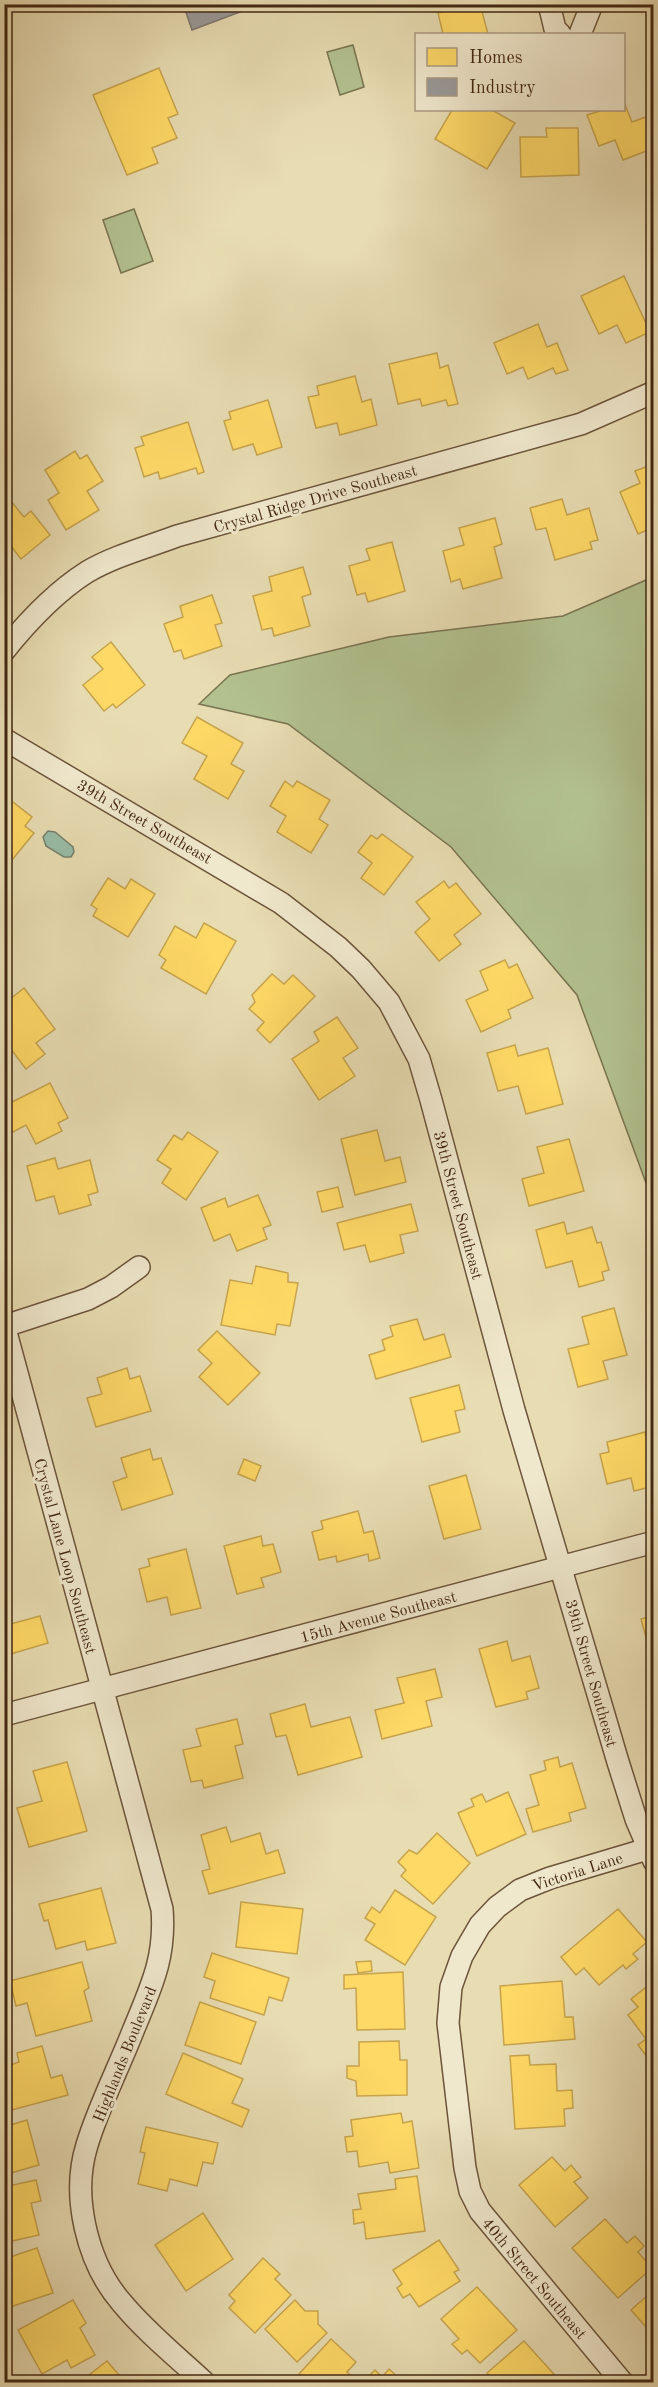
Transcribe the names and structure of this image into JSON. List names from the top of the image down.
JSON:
{
  "streets": {
    "street": [
      "Crystal Ridge Drive Southeast",
      "39th Street Southeast",
      "Crystal Lane Loop Southeast",
      "15th Avenue Southeast",
      "Victoria Lane",
      "Highlands Boulevard",
      "40th Street Southeast"
    ]
  },
  "crossings": [
    ["39th Street Southeast", "15th Avenue Southeast"],
    ["39th Street Southeast", "Victoria Lane"],
    ["Crystal Lane Loop Southeast", "15th Avenue Southeast"],
    ["Crystal Lane Loop Southeast", "Highlands Boulevard"],
    ["15th Avenue Southeast", "Highlands Boulevard"],
    ["Victoria Lane", "40th Street Southeast"]
  ],
  "legend": ["Homes", "Industry"]
}
